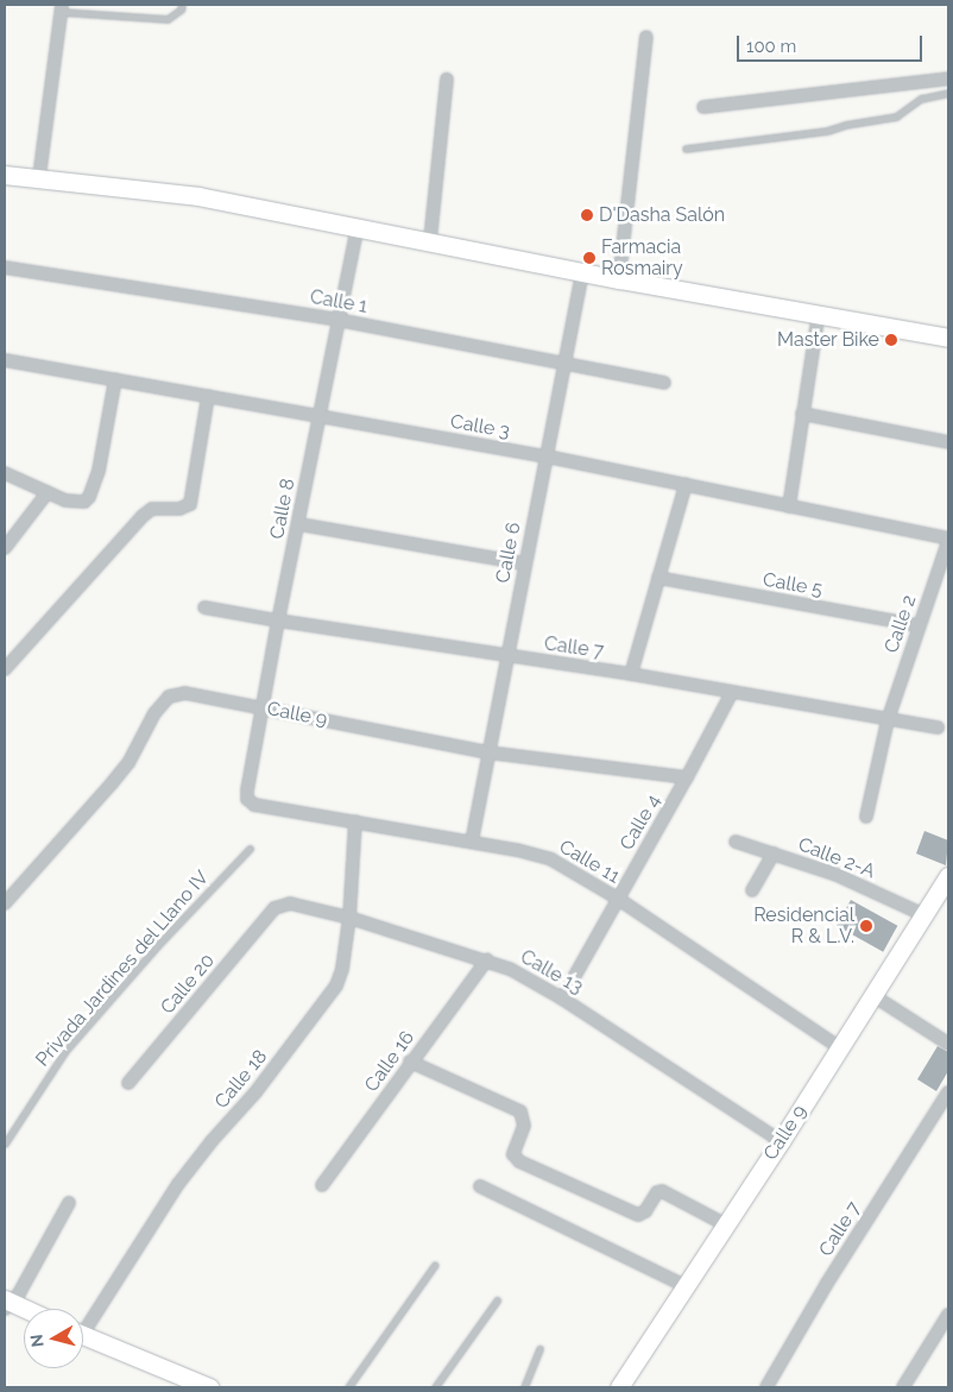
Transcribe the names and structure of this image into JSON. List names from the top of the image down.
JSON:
{
  "streets": {
    "main road": ["Calle 9"],
    "street": [
      "Calle 1",
      "Calle 3",
      "Calle 8",
      "Calle 6",
      "Calle 5",
      "Calle 2",
      "Calle 7",
      "Calle 4",
      "Calle 2-A",
      "Calle 11",
      "Calle 13",
      "Calle 20",
      "Calle 16",
      "Calle 18"
    ],
    "lane": ["Privada Jardines del Llano IV"]
  },
  "crossings": [
    ["Calle 1", "Calle 8"],
    ["Calle 1", "Calle 6"],
    ["Calle 3", "Calle 8"],
    ["Calle 3", "Calle 6"],
    ["Calle 3", "Calle 2"],
    ["Calle 8", "Calle 7"],
    ["Calle 8", "Calle 9"],
    ["Calle 8", "Calle 11"],
    ["Calle 6", "Calle 7"],
    ["Calle 6", "Calle 9"],
    ["Calle 6", "Calle 11"],
    ["Calle 5", "Calle 2"],
    ["Calle 2", "Calle 7"],
    ["Calle 7", "Calle 4"],
    ["Calle 9", "Calle 4"],
    ["Calle 9", "Calle 2-A"],
    ["Calle 9", "Calle 11"],
    ["Calle 9", "Calle 13"],
    ["Calle 4", "Calle 11"],
    ["Calle 4", "Calle 13"],
    ["Calle 11", "Calle 18"],
    ["Calle 13", "Calle 20"],
    ["Calle 13", "Calle 16"],
    ["Calle 13", "Calle 18"]
  ],
  "places": [
    "D'Dasha Salón",
    "Farmacia Rosmairy",
    "Master Bike",
    "Residencial R & L.V."
  ],
  "scale_bar": "100 m",
  "north": "left"
}
